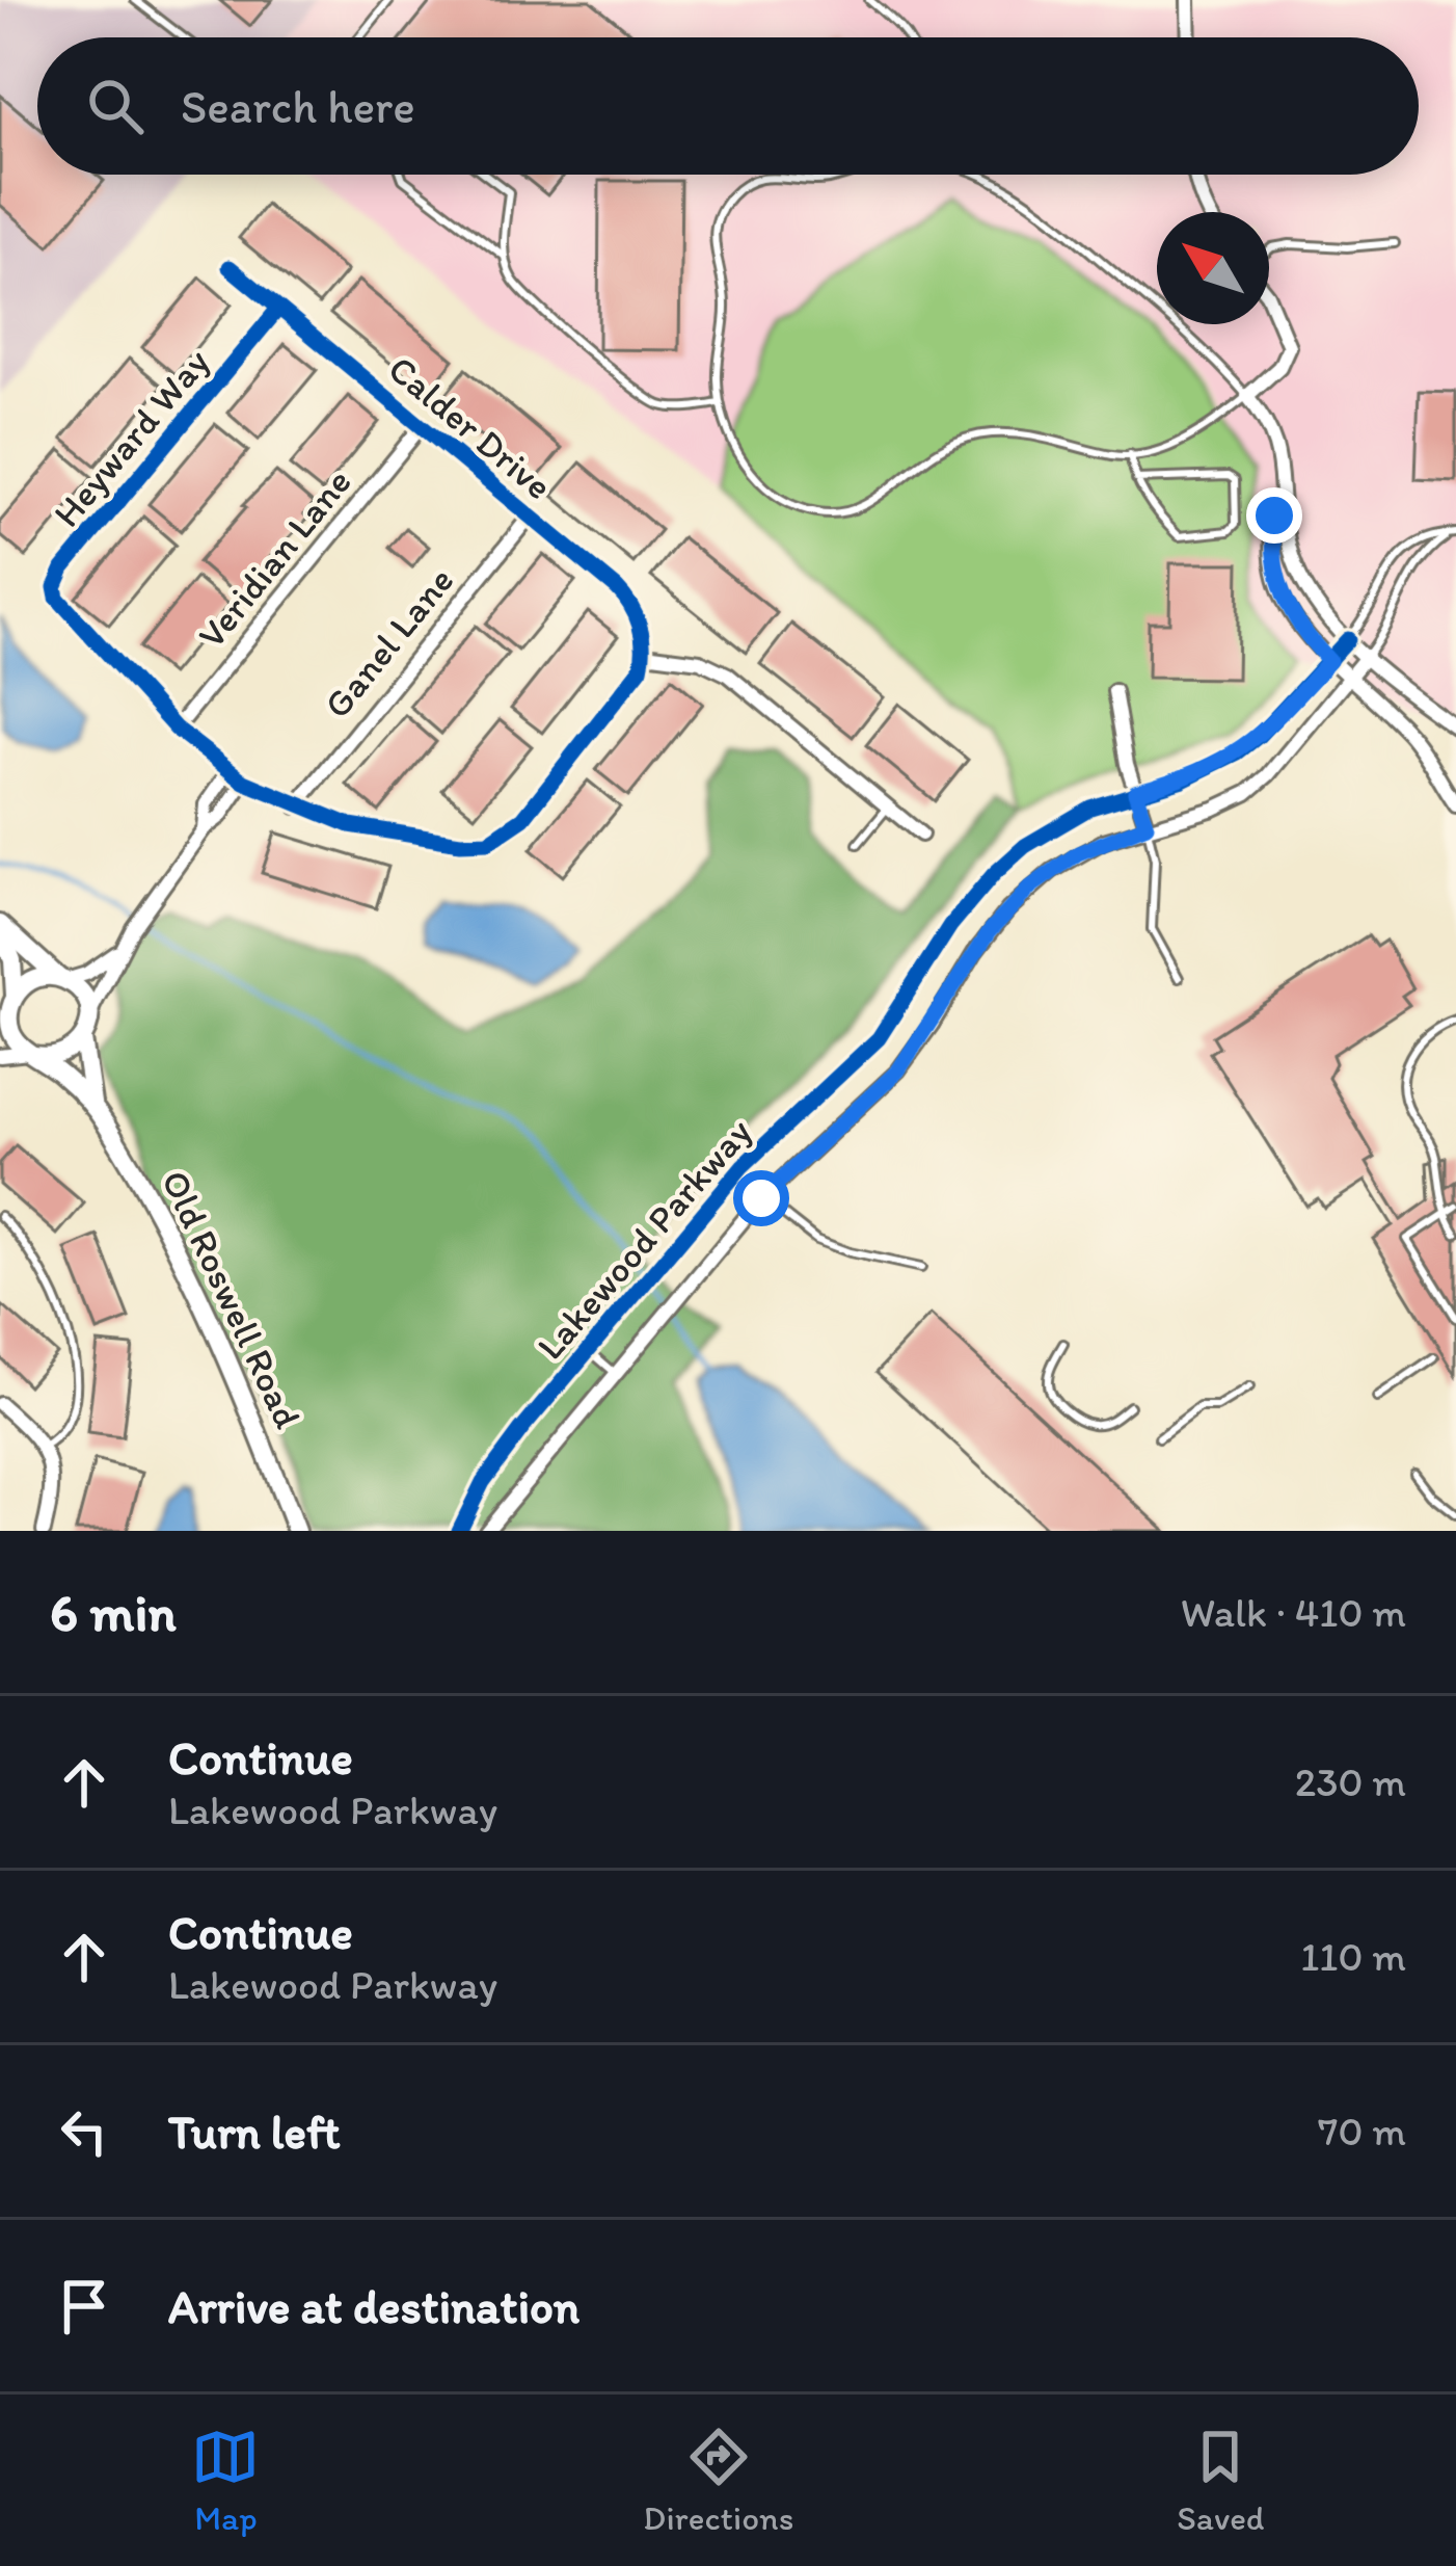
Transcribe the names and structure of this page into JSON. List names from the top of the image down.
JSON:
{
  "streets": {
    "street": [
      "Calder Drive",
      "Heyward Way",
      "Veridian Lane",
      "Ganel Lane",
      "Lakewood Parkway",
      "Old Roswell Road"
    ]
  },
  "crossings": [
    ["Calder Drive", "Heyward Way"],
    ["Calder Drive", "Veridian Lane"],
    ["Calder Drive", "Ganel Lane"],
    ["Heyward Way", "Veridian Lane"],
    ["Heyward Way", "Ganel Lane"]
  ],
  "north": "top left",
  "page": {
    "search": "Search here",
    "heading": ["6 min", "Walk · 410 m"],
    "list": [
      ["Continue", "Lakewood Parkway", "230 m"],
      ["Continue", "Lakewood Parkway", "110 m"],
      ["Turn left", "70 m"],
      "Arrive at destination"
    ],
    "nav": ["Map", "Directions", "Saved"]
  }
}
